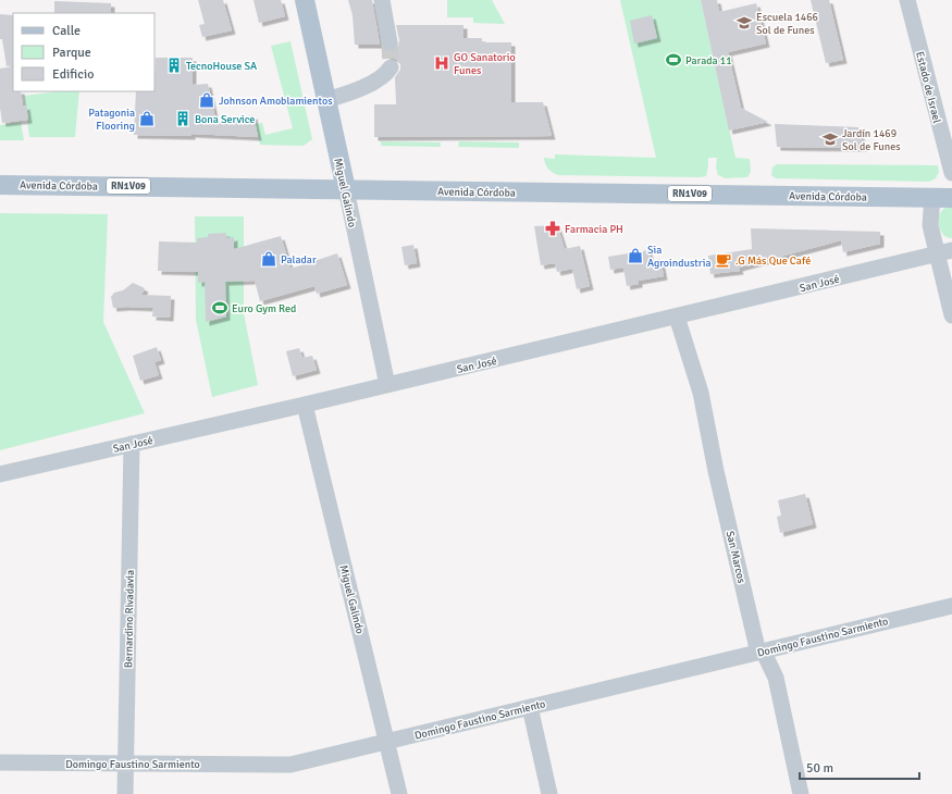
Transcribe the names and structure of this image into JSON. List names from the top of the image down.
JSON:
{
  "streets": {
    "main road": ["Avenida Córdoba", "RN1V09", "Miguel Galindo"],
    "street": [
      "Estado de Israel",
      "San José",
      "San Marcos",
      "Bernardino Rivadavia",
      "Domingo Faustino Sarmiento"
    ]
  },
  "crossings": [
    ["Avenida Córdoba", "Miguel Galindo"],
    ["Miguel Galindo", "San José"],
    ["Miguel Galindo", "Domingo Faustino Sarmiento"],
    ["San José", "San Marcos"],
    ["San José", "Bernardino Rivadavia"],
    ["San Marcos", "Domingo Faustino Sarmiento"],
    ["Bernardino Rivadavia", "Domingo Faustino Sarmiento"]
  ],
  "places": {
    "school or university": ["Escuela 1466 Sol de Funes", "Jardín 1469 Sol de Funes"],
    "sports": ["Parada 11", "Euro Gym Red"],
    "hospital": ["GO Sanatorio Funes"],
    "building": ["TecnoHouse SA", "Bona Service"],
    "shop": [
      "Johnson Amoblamientos",
      "Patagonia Flooring",
      "Sia Agroindustria",
      "Paladar"
    ],
    "pharmacy": ["Farmacia PH"],
    "cafe": [".G Más Que Café"]
  },
  "legend": ["Calle", "Parque", "Edificio"],
  "scale_bar": "50 m"
}
